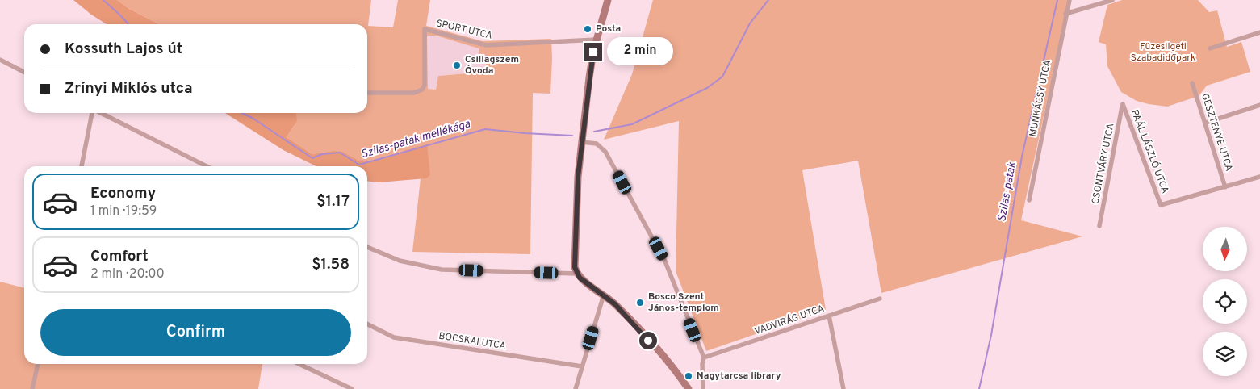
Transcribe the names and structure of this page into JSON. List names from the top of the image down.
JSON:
{
  "streets": {
    "street": [
      "SPORT UTCA",
      "MUNKÁCSY UTCA",
      "GESZTENYE UTCA",
      "PAÁL LÁSZLÓ UTCA",
      "CSONTVÁRY UTCA",
      "VADVIRÁG UTCA",
      "BOCSKAI UTCA"
    ]
  },
  "crossings": [
    ["GESZTENYE UTCA", "PAÁL LÁSZLÓ UTCA"],
    ["PAÁL LÁSZLÓ UTCA", "CSONTVÁRY UTCA"]
  ],
  "water": ["Szilas-patak mellékága", "Szilas-patak"],
  "parks": ["Füzesligeti Szabadidőpark"],
  "places": [
    "Posta",
    "Csillagszem Óvoda",
    "Bosco Szent János-templom",
    "Nagytarcsa library"
  ],
  "north": "bottom",
  "page": {
    "banner": ["Kossuth Lajos út", "Zrínyi Miklós utca"],
    "bubble": "2 min",
    "list": [
      {
        "name": "Economy",
        "note": "1 min · 19:59",
        "value": "$1.17"
      },
      {
        "name": "Comfort",
        "note": "2 min · 20:00",
        "value": "$1.58"
      }
    ],
    "buttons": "Confirm"
  }
}
